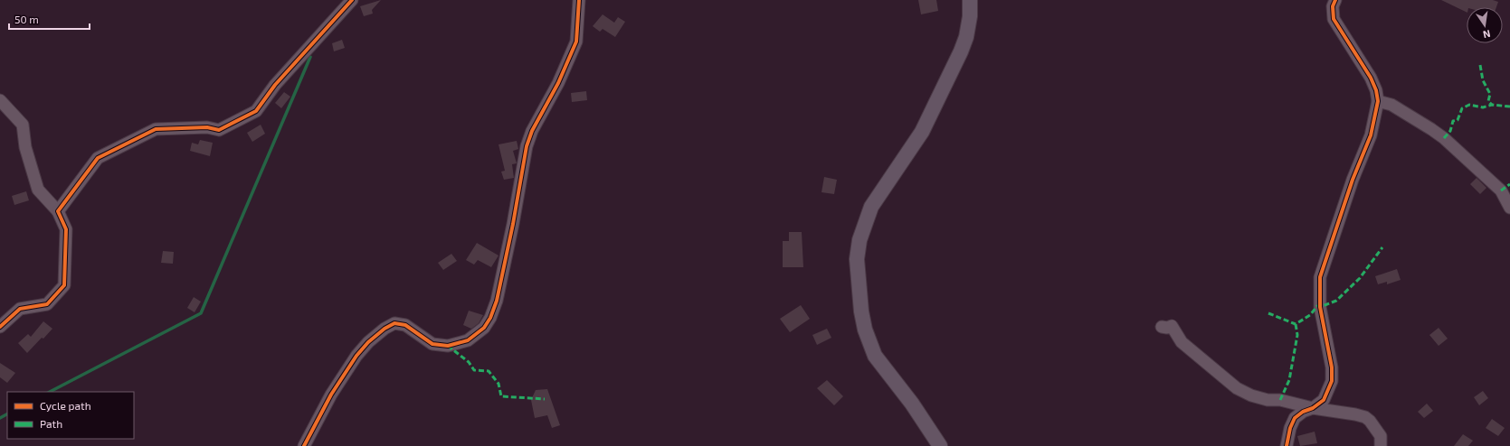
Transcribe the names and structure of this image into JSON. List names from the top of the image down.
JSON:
{
  "legend": ["Cycle path", "Path"],
  "scale_bar": "50 m",
  "north": "bottom"
}
